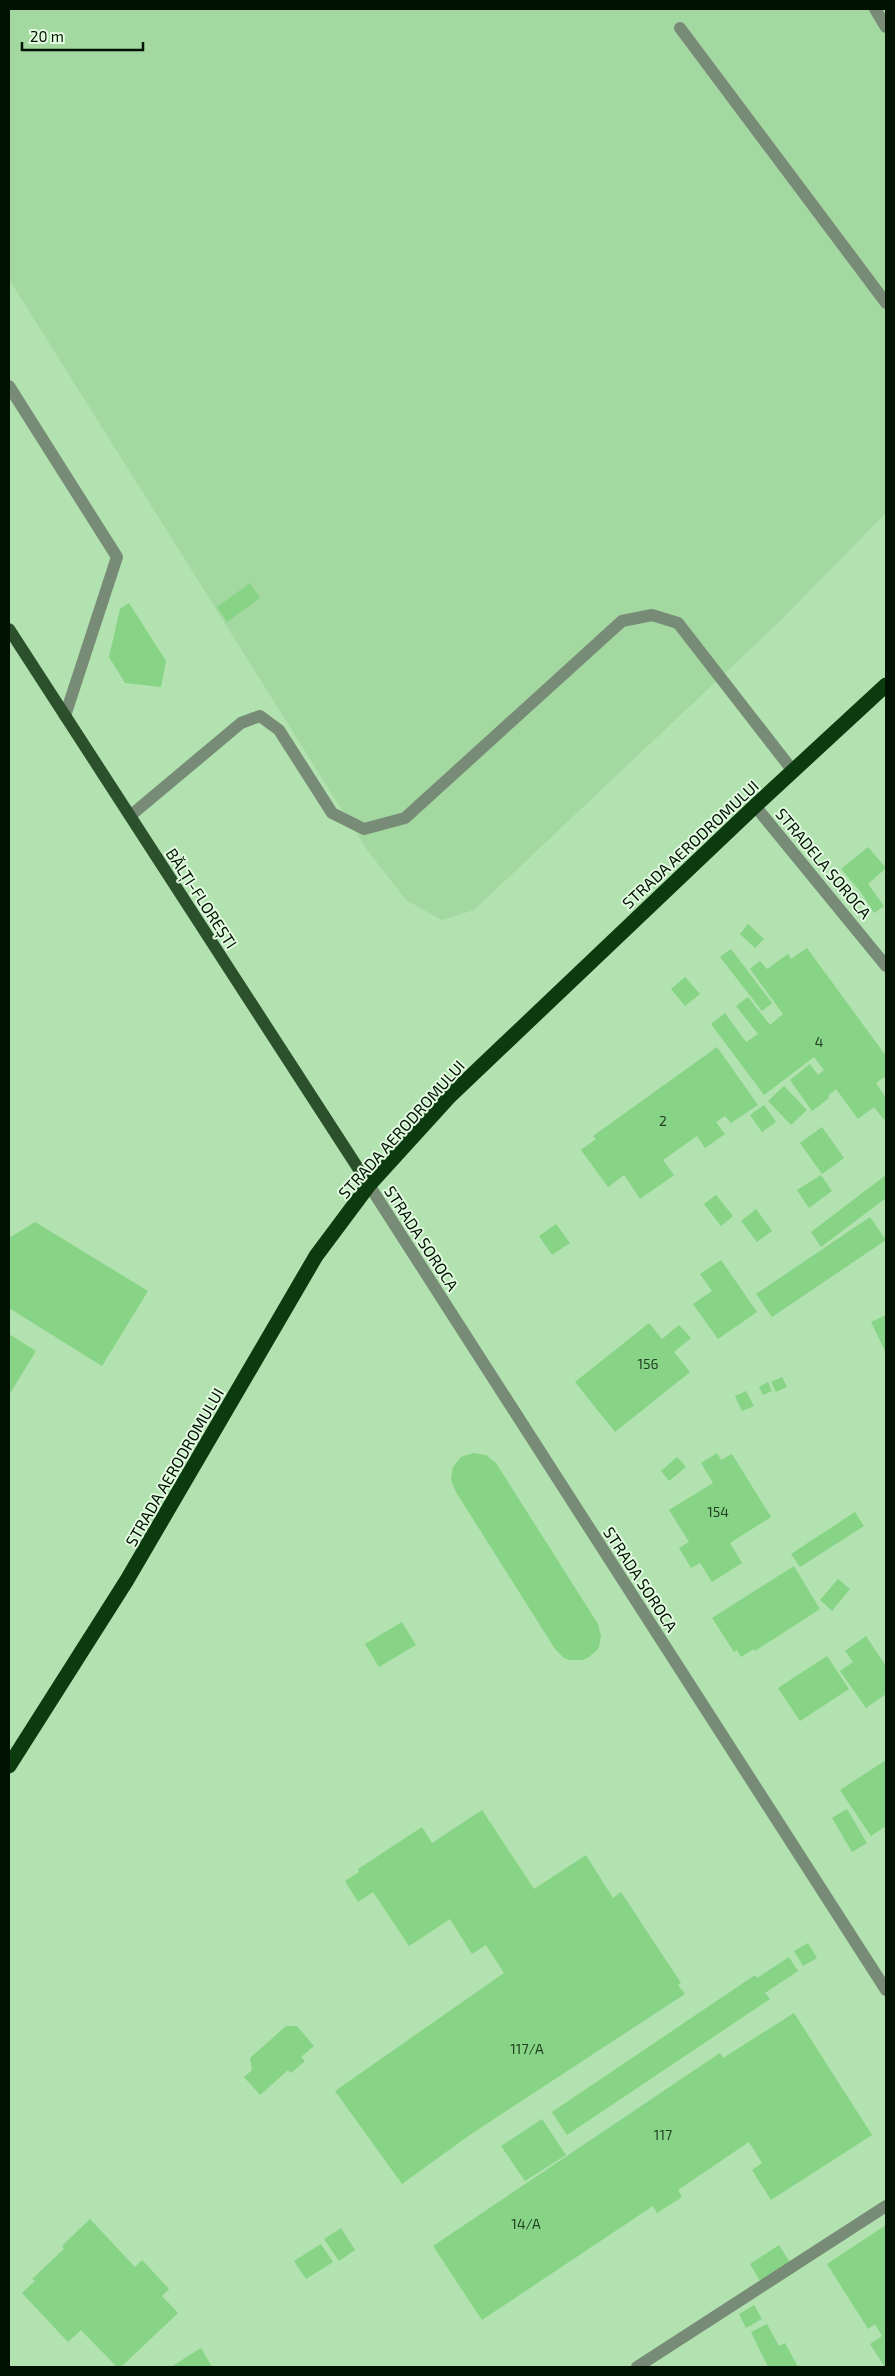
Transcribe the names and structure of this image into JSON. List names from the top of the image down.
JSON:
{
  "streets": {
    "highway": ["STRADA AERODROMULUI"],
    "main road": ["BĂLȚI-FLOREȘTI"],
    "street": ["STRADELA SOROCА", "STRADA SOROCA"]
  },
  "crossings": [
    ["STRADA AERODROMULUI", "STRADELA SOROCА"],
    ["STRADA AERODROMULUI", "BĂLȚI-FLOREȘTI"],
    ["STRADA AERODROMULUI", "STRADA SOROCA"],
    ["BĂLȚI-FLOREȘTI", "STRADA SOROCA"]
  ],
  "house_numbers": [
    "4",
    "2",
    "156",
    "154",
    "117/A",
    "117",
    "14/A"
  ],
  "scale_bar": "20 m"
}
